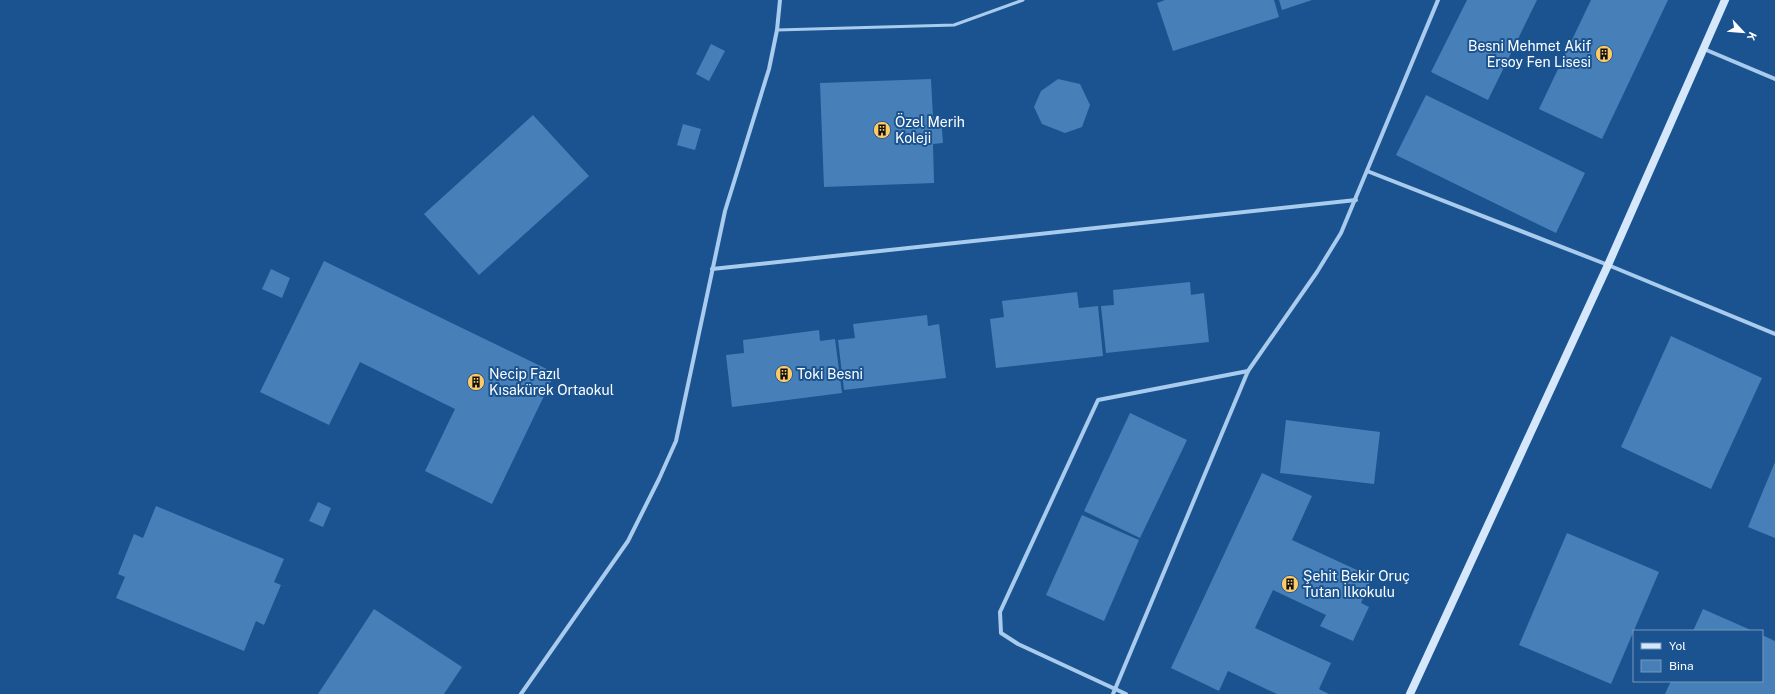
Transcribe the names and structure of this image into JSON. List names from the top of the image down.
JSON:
{
  "places": {
    "building": [
      "Besni Mehmet Akif Ersoy Fen Lisesi",
      "Özel Merih Koleji",
      "Toki Besni",
      "Necip Fazıl Kısakürek Ortaokul",
      "Şehit Bekir Oruç Tutan İlkokulu"
    ]
  },
  "legend": ["Yol", "Bina"],
  "north": "bottom right"
}
